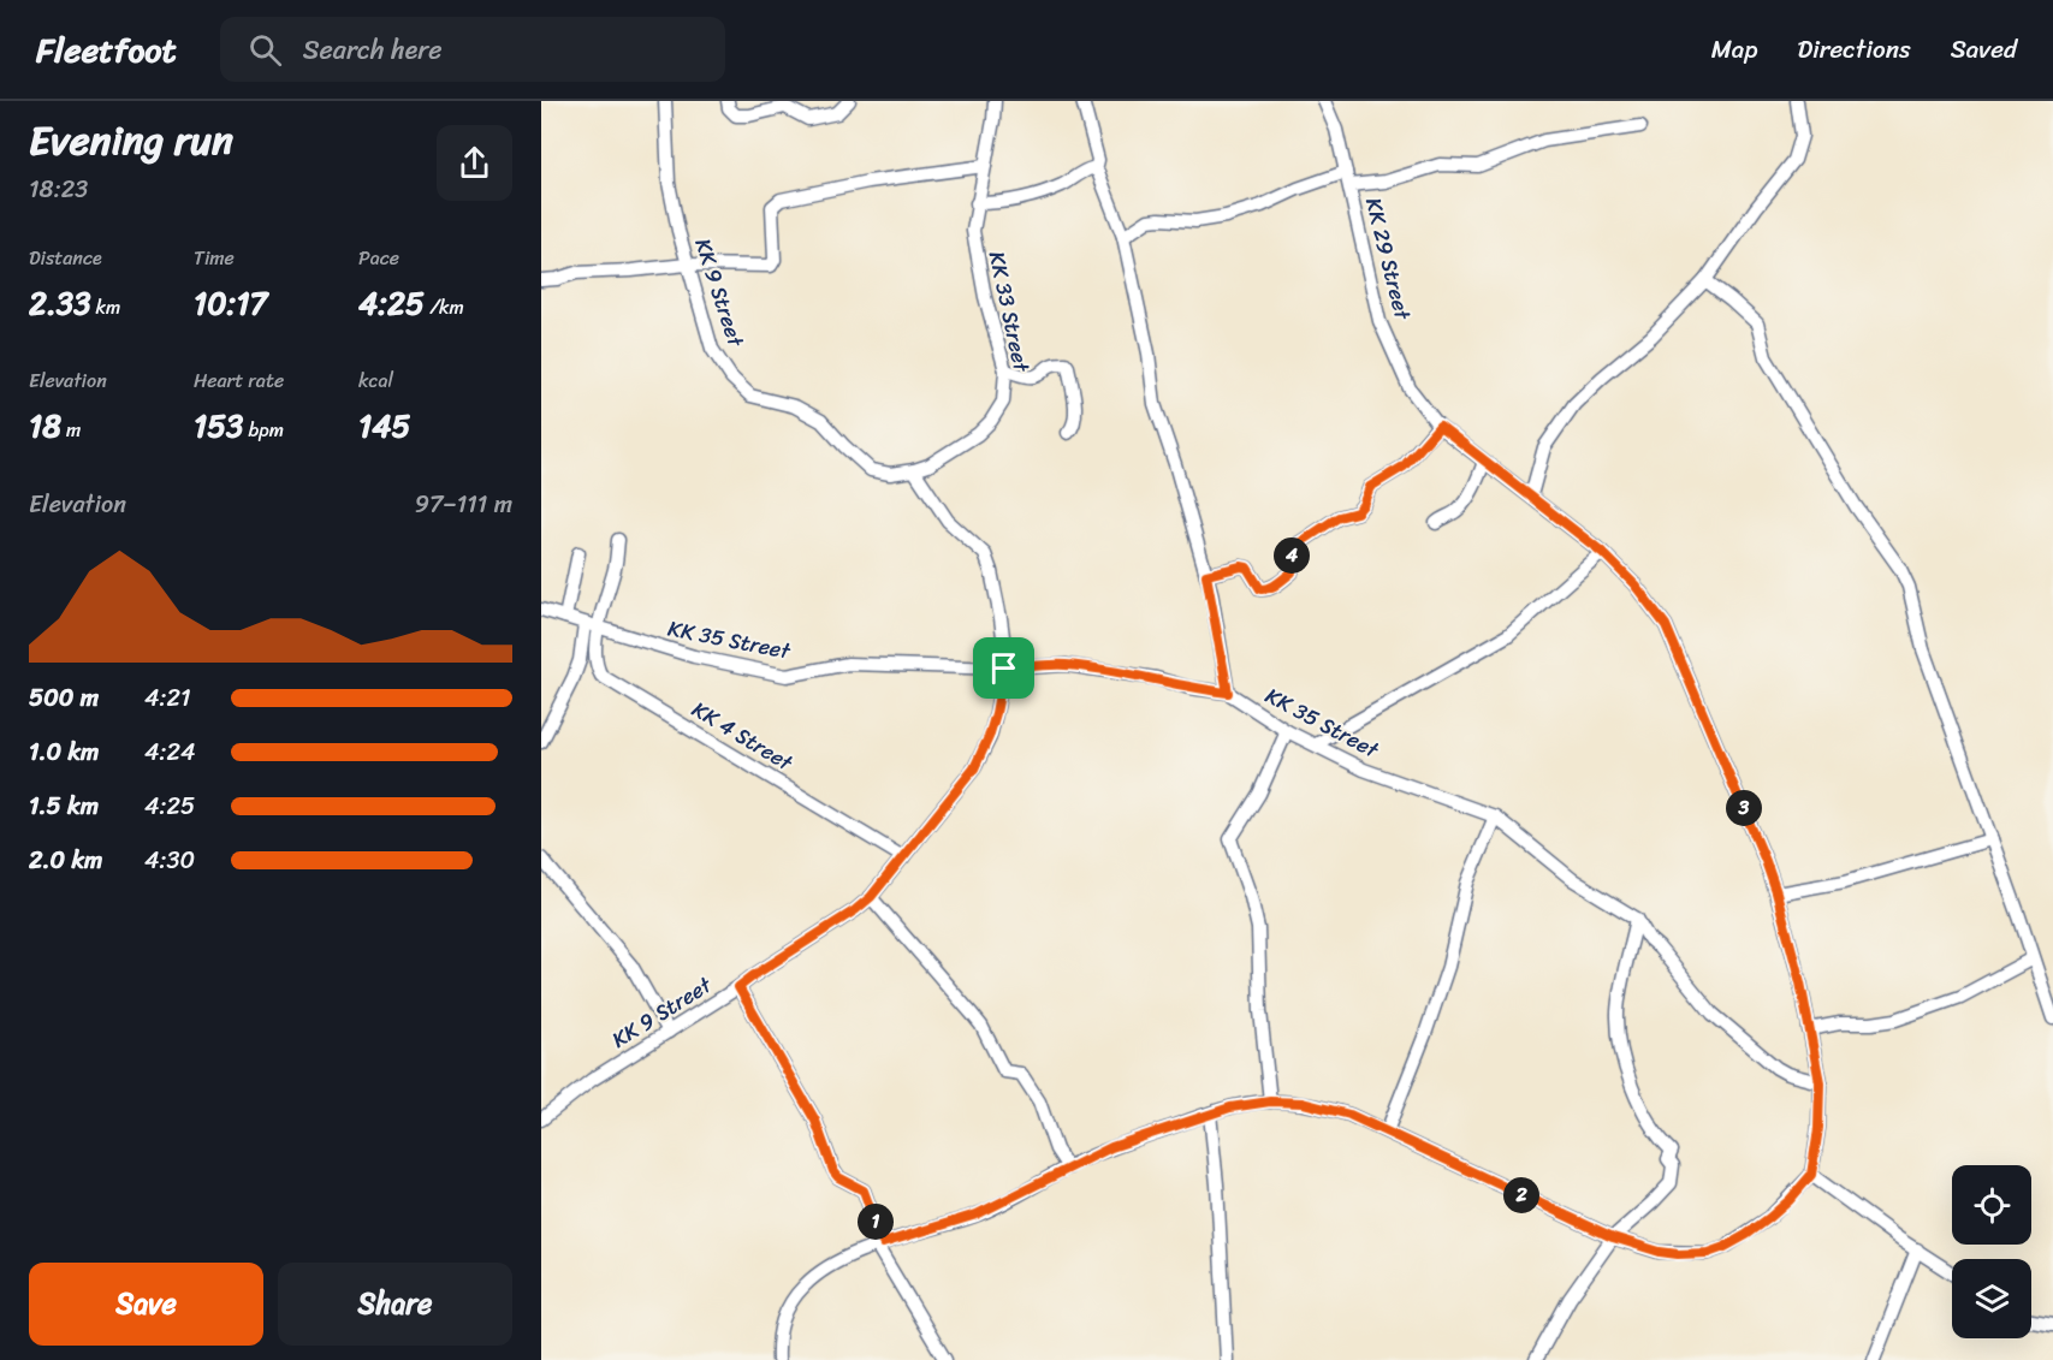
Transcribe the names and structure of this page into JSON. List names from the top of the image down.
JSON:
{
  "streets": {
    "street": [
      "KK 29 Street",
      "KK 9 Street",
      "KK 33 Street",
      "KK 35 Street",
      "KK 4 Street"
    ]
  },
  "crossings": [
    ["KK 29 Street", "KK 35 Street"],
    ["KK 9 Street", "KK 33 Street"],
    ["KK 9 Street", "KK 35 Street"],
    ["KK 9 Street", "KK 4 Street"],
    ["KK 35 Street", "KK 4 Street"]
  ],
  "page": {
    "header": "Fleetfoot",
    "search": "Search here",
    "nav": ["Map", "Directions", "Saved"],
    "heading": ["Evening run", "18:23"],
    "stats": [
      ["Distance", "2.33 km"],
      ["Time", "10:17"],
      ["Pace", "4:25 /km"],
      ["Elevation", "18 m"],
      ["Heart rate", "153 bpm"],
      ["kcal", "145"]
    ],
    "chart": ["Elevation", "97–111 m"],
    "pins": [
      "4",
      "3",
      "2",
      "1"
    ],
    "list": [
      {
        "name": "500 m",
        "note": "4:21"
      },
      {
        "name": "1.0 km",
        "note": "4:24"
      },
      {
        "name": "1.5 km",
        "note": "4:25"
      },
      {
        "name": "2.0 km",
        "note": "4:30"
      }
    ],
    "buttons": ["Save", "Share"]
  }
}
